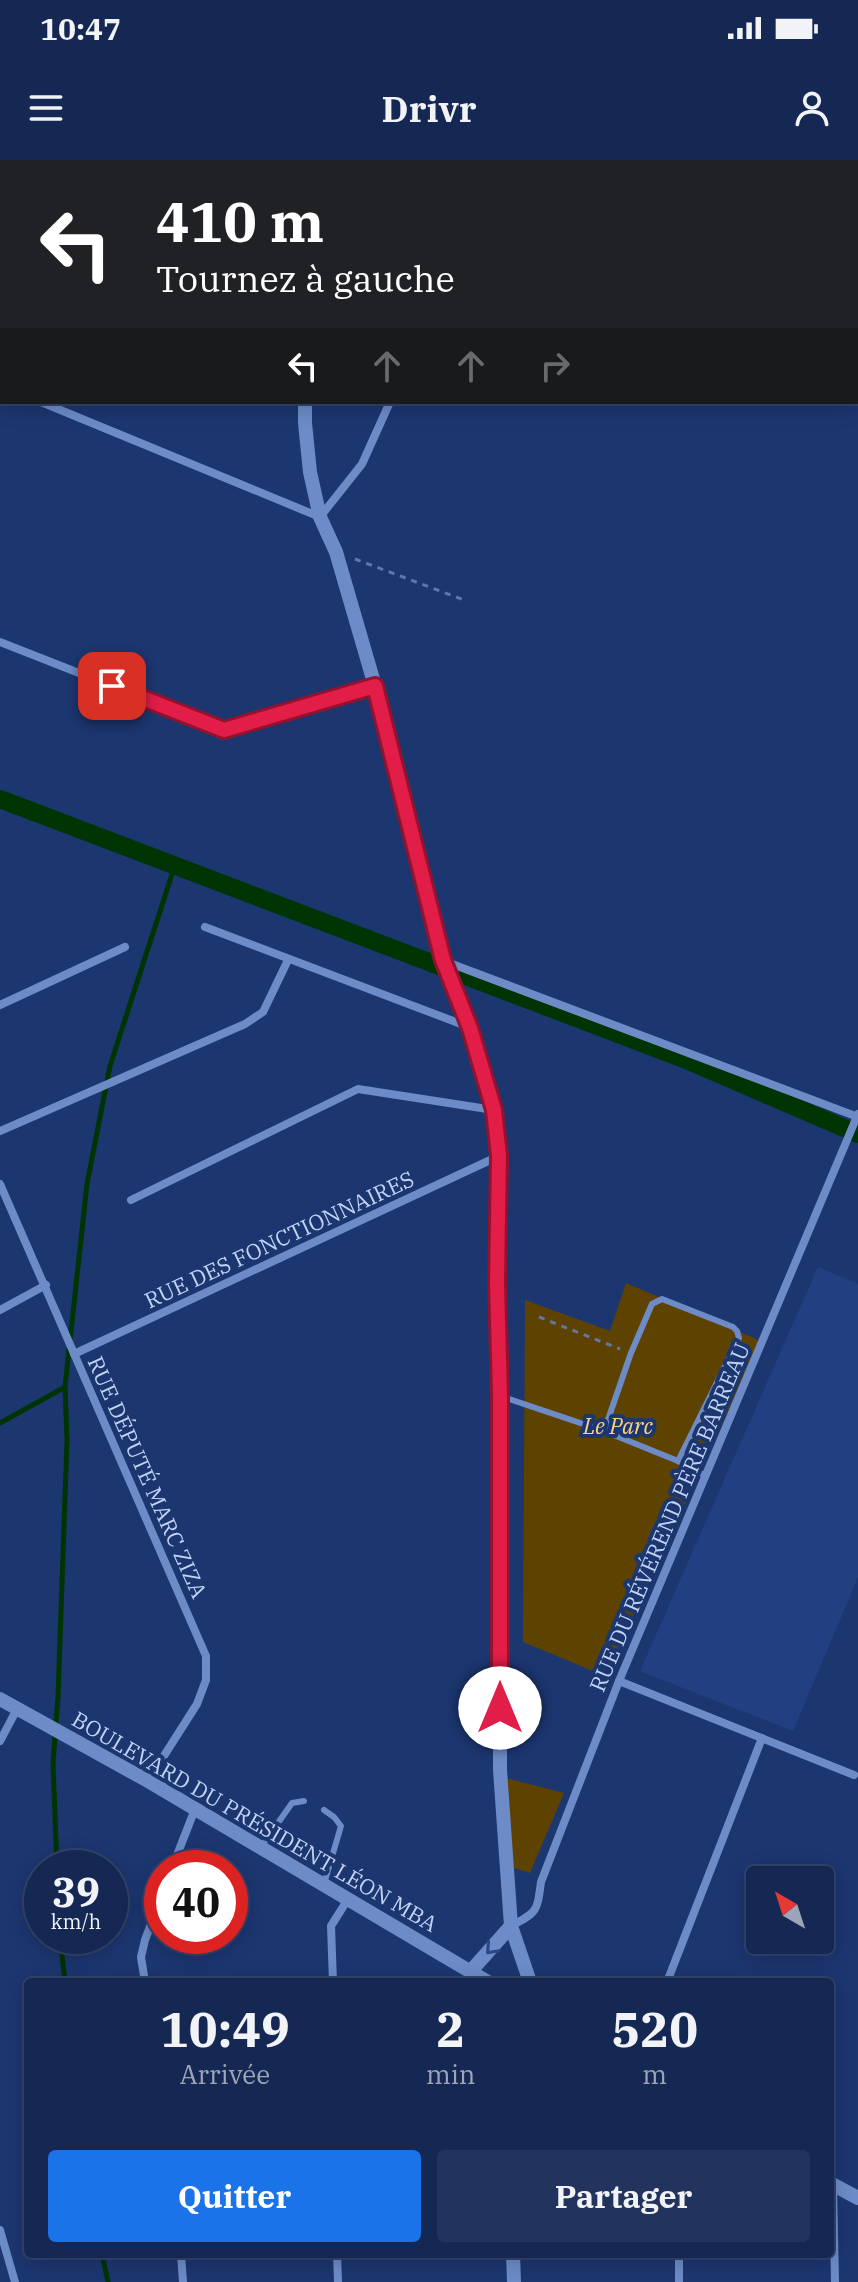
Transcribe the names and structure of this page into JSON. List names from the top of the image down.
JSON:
{
  "streets": {
    "street": [
      "RUE DES FONCTIONNAIRES",
      "RUE DÉPUTÉ MARC ZIZA",
      "RUE DU RÉVÉREND PÈRE BARREAU",
      "BOULEVARD DU PRÉSIDENT LÉON MBA"
    ]
  },
  "crossings": [
    ["RUE DES FONCTIONNAIRES", "RUE DÉPUTÉ MARC ZIZA"],
    ["RUE DÉPUTÉ MARC ZIZA", "BOULEVARD DU PRÉSIDENT LÉON MBA"]
  ],
  "parks": ["Le Parc"],
  "north": "top left",
  "page": {
    "status": "10:47",
    "header": "Drivr",
    "turn": ["410 m", "Tournez à gauche"],
    "speed": "39 km/h",
    "limit": "40",
    "eta": [
      "10:49",
      "Arrivée",
      "2",
      "min",
      "520",
      "m"
    ],
    "buttons": ["Quitter", "Partager"]
  }
}
